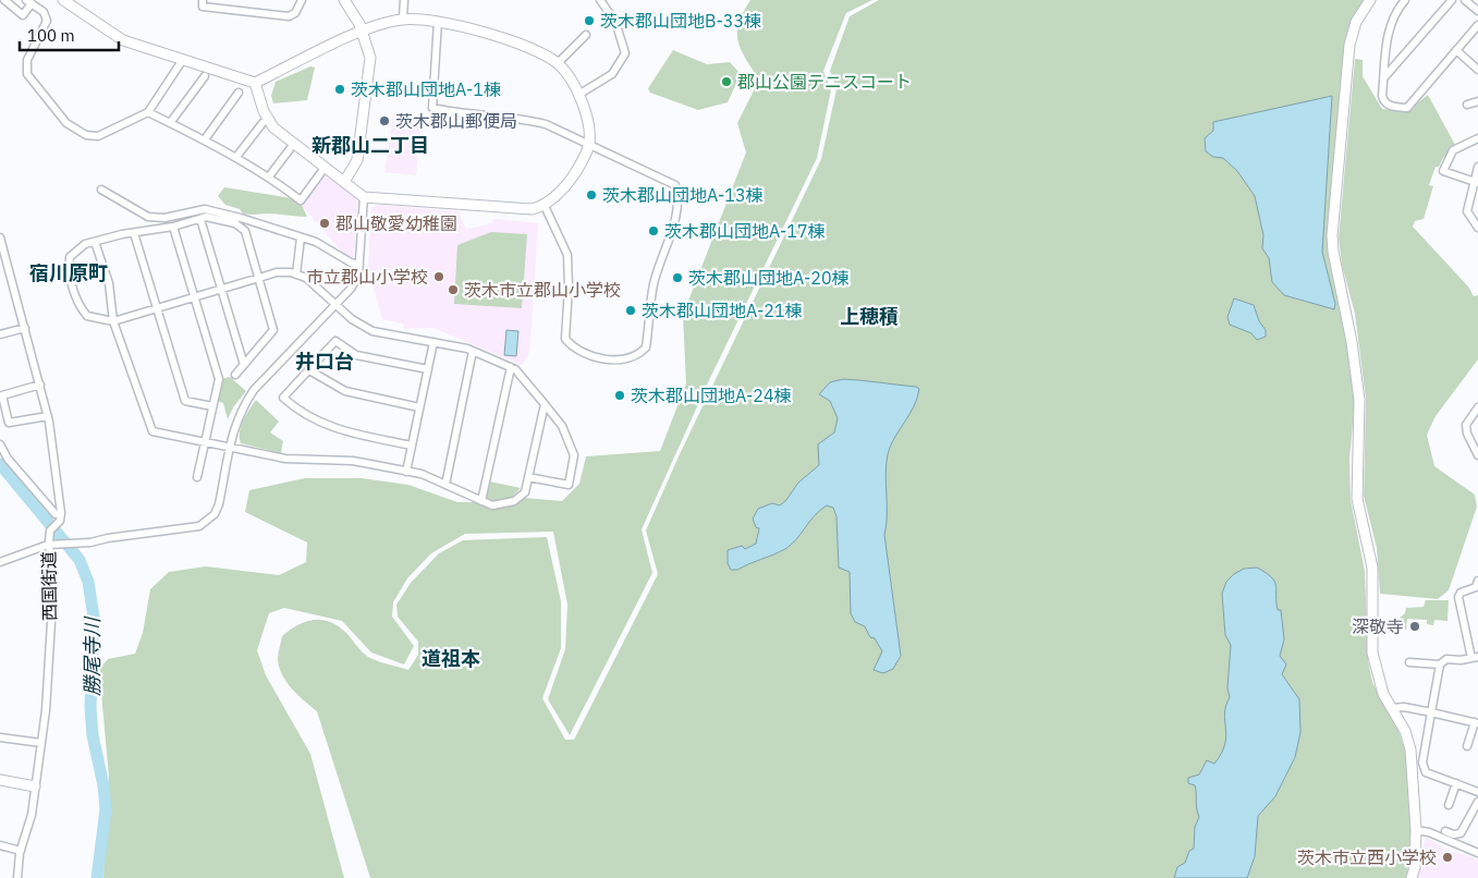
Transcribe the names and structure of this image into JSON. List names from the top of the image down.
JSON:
{
  "streets": {
    "street": ["西国街道"]
  },
  "districts": [
    "新郡山二丁目",
    "宿川原町",
    "上穂積",
    "井口台",
    "道祖本"
  ],
  "water": ["勝尾寺川"],
  "places": [
    "茨木郡山団地B-33棟",
    "郡山公園テニスコート",
    "茨木郡山団地A-1棟",
    "茨木郡山郵便局",
    "茨木郡山団地A-13棟",
    "郡山敬愛幼稚園",
    "茨木郡山団地A-17棟",
    "市立郡山小学校",
    "茨木郡山団地A-20棟",
    "茨木市立郡山小学校",
    "茨木郡山団地A-21棟",
    "茨木郡山団地A-24棟",
    "深敬寺",
    "茨木市立西小学校"
  ],
  "scale_bar": "100 m"
}
